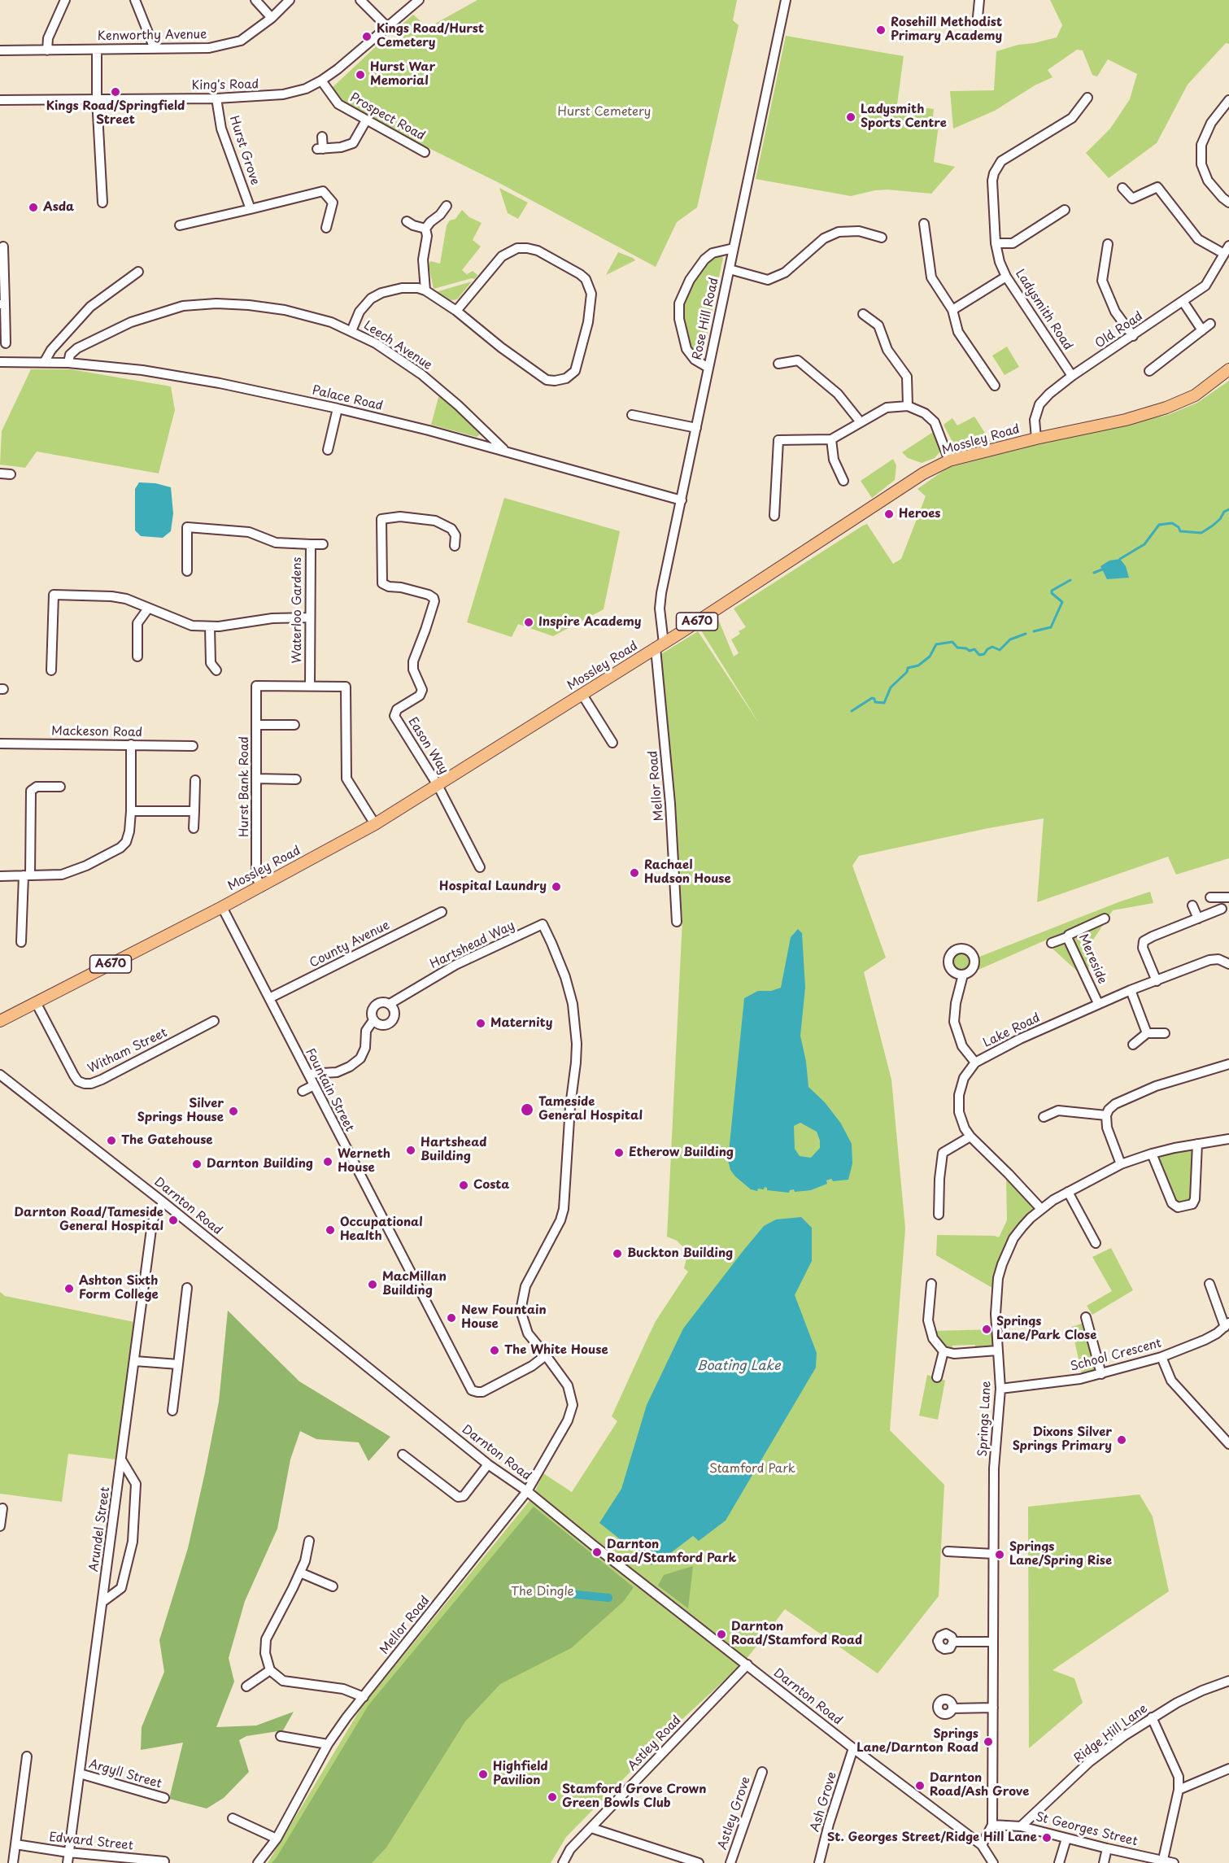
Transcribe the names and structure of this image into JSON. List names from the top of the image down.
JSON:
{
  "streets": {
    "main road": ["Mossley Road", "A670"],
    "street": [
      "Kenworthy Avenue",
      "King's Road",
      "Prospect Road",
      "Hurst Grove",
      "Ladysmith Road",
      "Rose Hill Road",
      "Old Road",
      "Leech Avenue",
      "Palace Road",
      "Waterloo Gardens",
      "Mackeson Road",
      "Eason Way",
      "Mellor Road",
      "Hurst Bank Road",
      "County Avenue",
      "Hartshead Way",
      "Mereside",
      "Lake Road",
      "Witham Street",
      "Fountain Street",
      "Darnton Road",
      "School Crescent",
      "Springs Lane",
      "Arundel Street",
      "Ridge Hill Lane",
      "Astley Road",
      "Argyll Street",
      "Ash Grove",
      "Astley Grove",
      "St Georges Street",
      "Edward Street"
    ]
  },
  "crossings": [
    ["King's Road", "Prospect Road"],
    ["King's Road", "Hurst Grove"],
    ["Ladysmith Road", "Old Road"],
    ["Rose Hill Road", "Palace Road"],
    ["Rose Hill Road", "Mossley Road"],
    ["Rose Hill Road", "Mellor Road"],
    ["Old Road", "Mossley Road"],
    ["Leech Avenue", "Palace Road"],
    ["Mossley Road", "Eason Way"],
    ["Mossley Road", "Mellor Road"],
    ["Mossley Road", "Hurst Bank Road"],
    ["Mossley Road", "Witham Street"],
    ["Mossley Road", "Fountain Street"],
    ["Waterloo Gardens", "Hurst Bank Road"],
    ["Mellor Road", "Hartshead Way"],
    ["Mellor Road", "Fountain Street"],
    ["Mellor Road", "Darnton Road"],
    ["County Avenue", "Fountain Street"],
    ["Hartshead Way", "Fountain Street"],
    ["Mereside", "Lake Road"],
    ["Lake Road", "Springs Lane"],
    ["Darnton Road", "Springs Lane"],
    ["Darnton Road", "Arundel Street"],
    ["Darnton Road", "Astley Road"],
    ["Darnton Road", "Ash Grove"],
    ["School Crescent", "Springs Lane"],
    ["Springs Lane", "St Georges Street"],
    ["Arundel Street", "Argyll Street"],
    ["Arundel Street", "Edward Street"],
    ["Ridge Hill Lane", "St Georges Street"]
  ],
  "water": ["Boating Lake"],
  "parks": ["Hurst Cemetery", "Stamford Park", "The Dingle"],
  "places": [
    "Rosehill Methodist Primary Academy",
    "Kings Road/Hurst Cemetery",
    "Hurst War Memorial",
    "Kings Road/Springfield Street",
    "Ladysmith Sports Centre",
    "Asda",
    "Heroes",
    "Inspire Academy",
    "Rachael Hudson House",
    "Hospital Laundry",
    "Maternity",
    "Tameside General Hospital",
    "Silver Springs House",
    "The Gatehouse",
    "Hartshead Building",
    "Etherow Building",
    "Werneth House",
    "Darnton Building",
    "Costa",
    "Darnton Road/Tameside General Hospital",
    "Occupational Health",
    "Buckton Building",
    "MacMillan Building",
    "Ashton Sixth Form College",
    "New Fountain House",
    "Springs Lane/Park Close",
    "The White House",
    "Dixons Silver Springs Primary",
    "Darnton Road/Stamford Park",
    "Springs Lane/Spring Rise",
    "Darnton Road/Stamford Road",
    "Springs Lane/Darnton Road",
    "Highfield Pavilion",
    "Darnton Road/Ash Grove",
    "Stamford Grove Crown Green Bowls Club",
    "St. Georges Street/Ridge Hill Lane"
  ]
}
